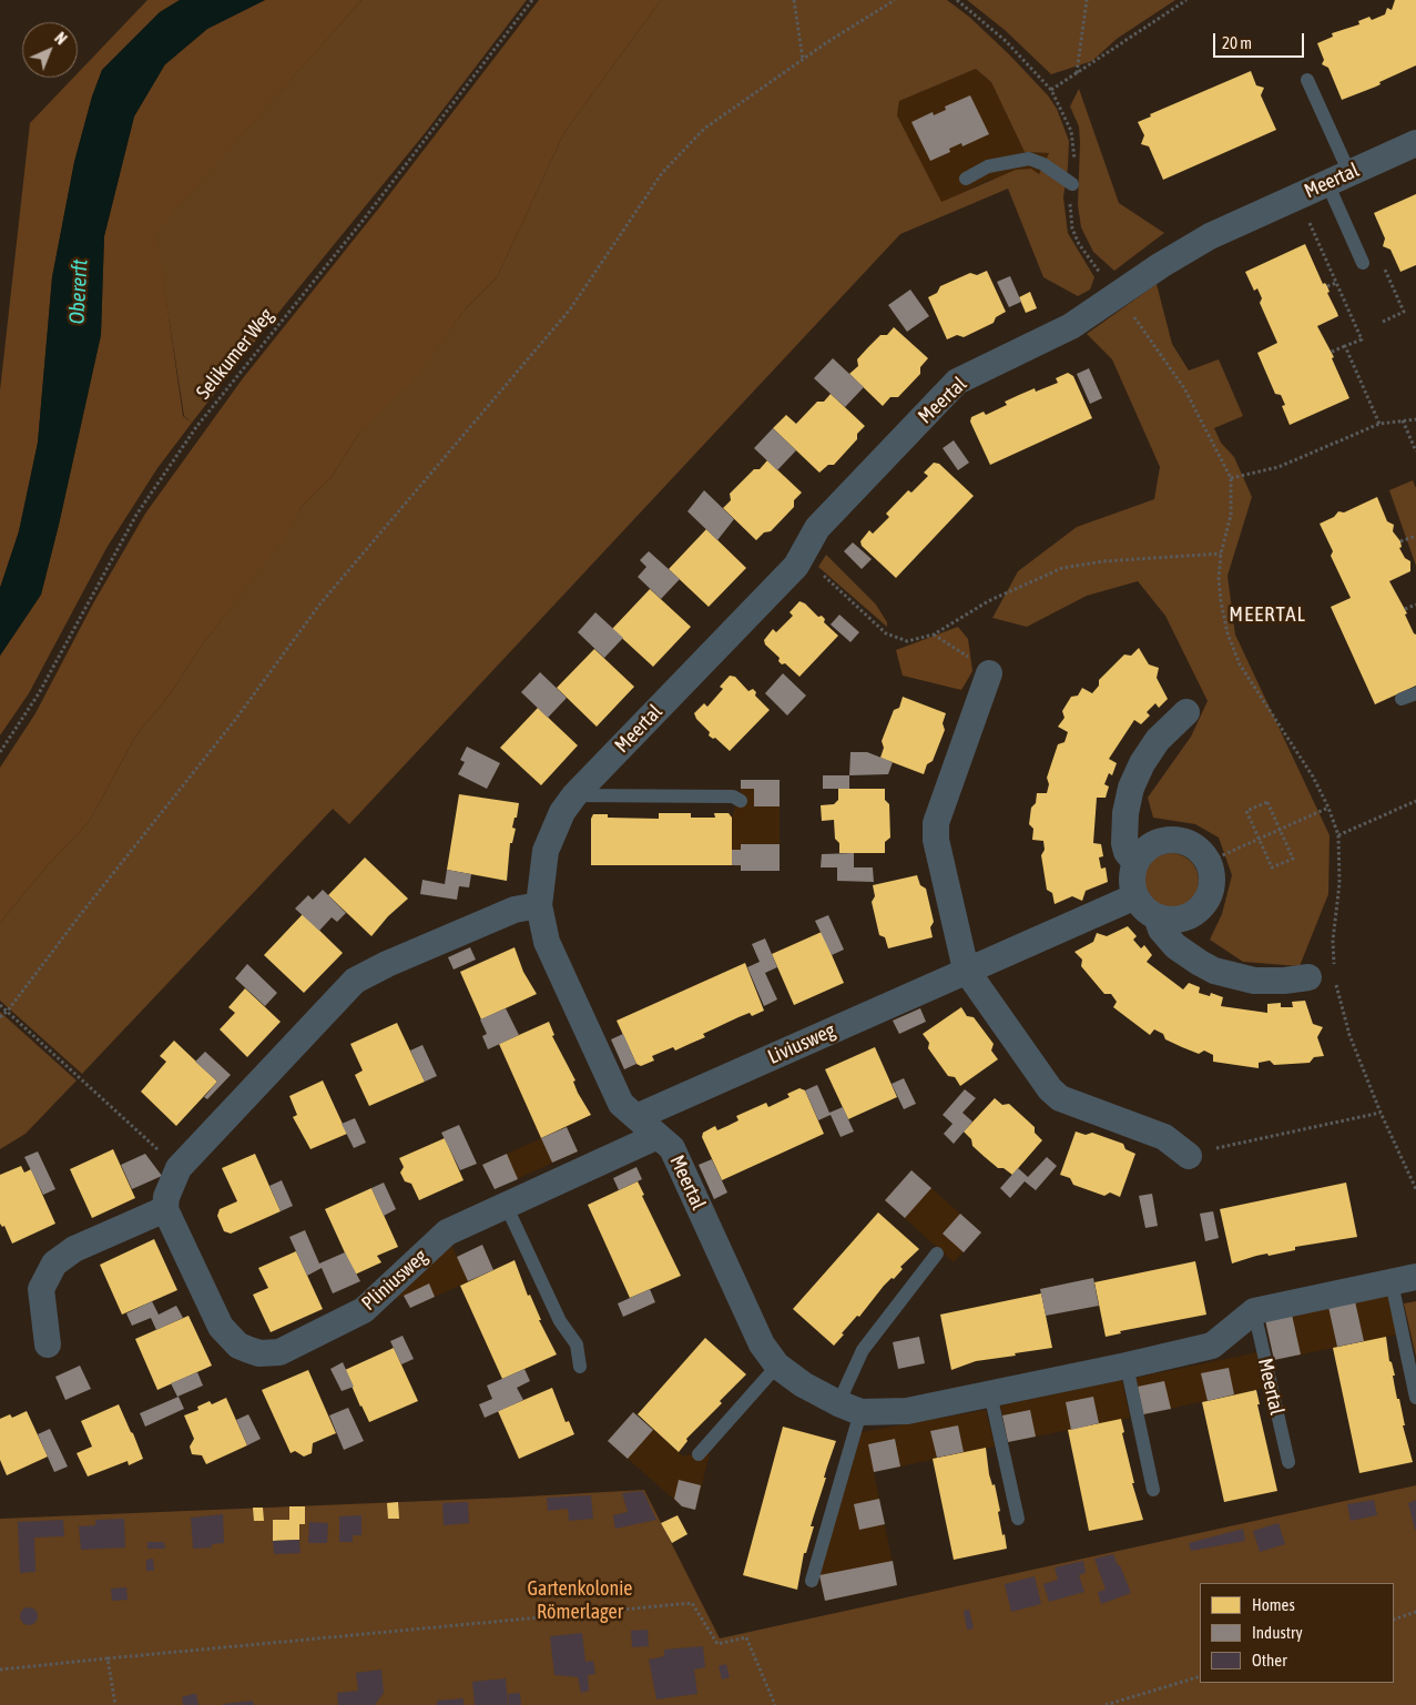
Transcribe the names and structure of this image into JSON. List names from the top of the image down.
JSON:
{
  "streets": {
    "street": ["Meertal", "Liviusweg", "Pliniusweg"],
    "path": ["Selikumer Weg"]
  },
  "crossings": [
    ["Meertal", "Liviusweg"],
    ["Meertal", "Pliniusweg"]
  ],
  "districts": ["MEERTAL"],
  "water": ["Obererft"],
  "parks": ["Gartenkolonie Römerlager"],
  "legend": ["Homes", "Industry", "Other"],
  "scale_bar": "20 m",
  "north": "top right"
}
